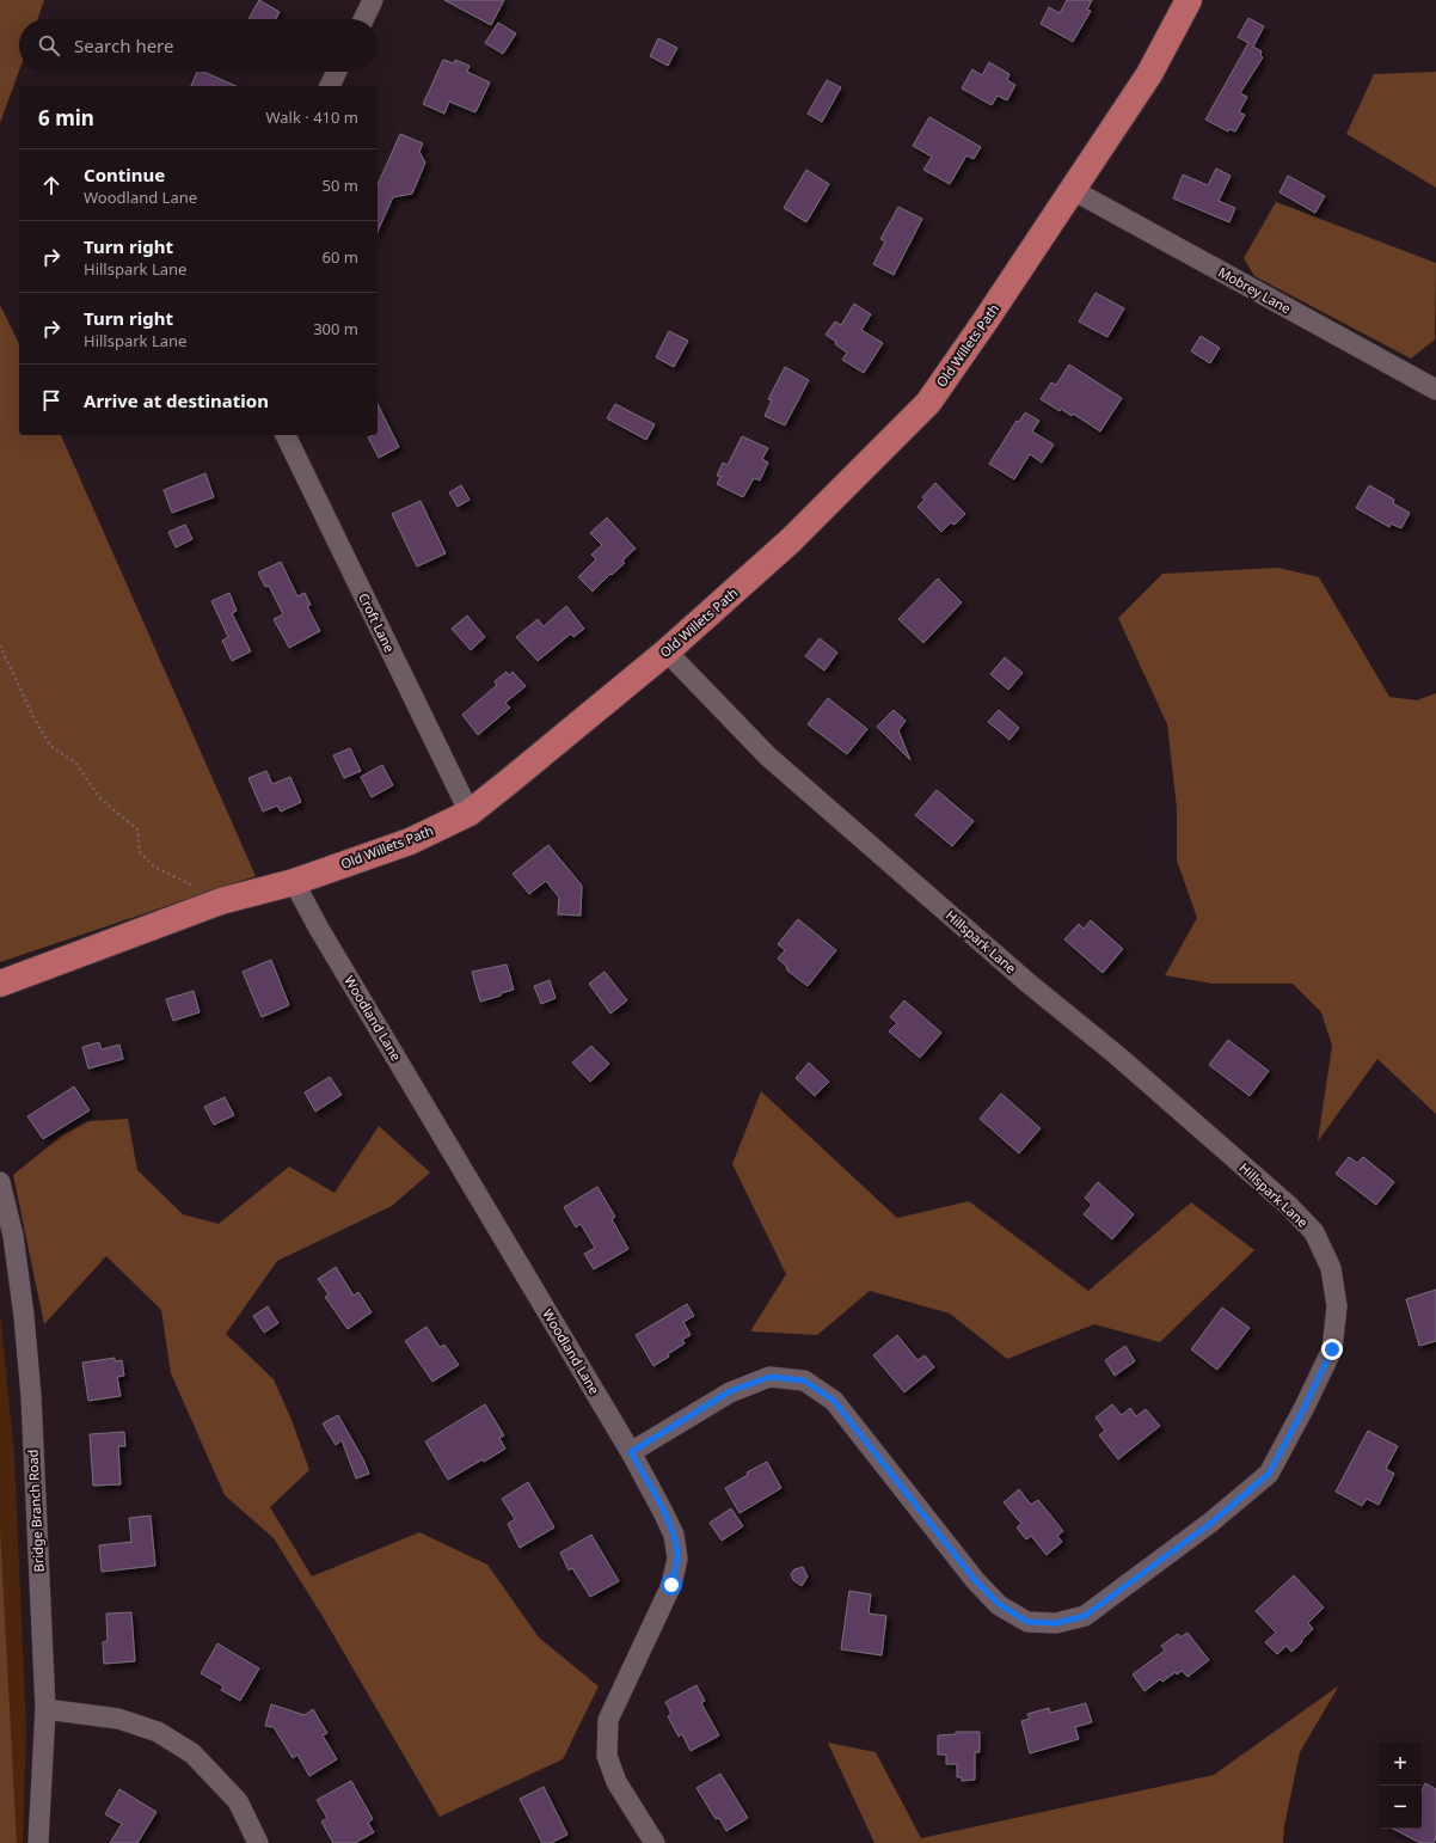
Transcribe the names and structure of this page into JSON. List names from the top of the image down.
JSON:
{
  "streets": {
    "main road": ["Old Willets Path"],
    "street": [
      "Mobrey Lane",
      "Croft Lane",
      "Hillspark Lane",
      "Woodland Lane",
      "Bridge Branch Road"
    ]
  },
  "crossings": [
    ["Mobrey Lane", "Old Willets Path"],
    ["Old Willets Path", "Croft Lane"],
    ["Old Willets Path", "Hillspark Lane"],
    ["Old Willets Path", "Woodland Lane"],
    ["Hillspark Lane", "Woodland Lane"]
  ],
  "page": {
    "search": "Search here",
    "heading": ["6 min", "Walk · 410 m"],
    "list": [
      ["Continue", "Woodland Lane", "50 m"],
      ["Turn right", "Hillspark Lane", "60 m"],
      ["Turn right", "Hillspark Lane", "300 m"],
      "Arrive at destination"
    ],
    "map_buttons": ["+", "−"]
  }
}
